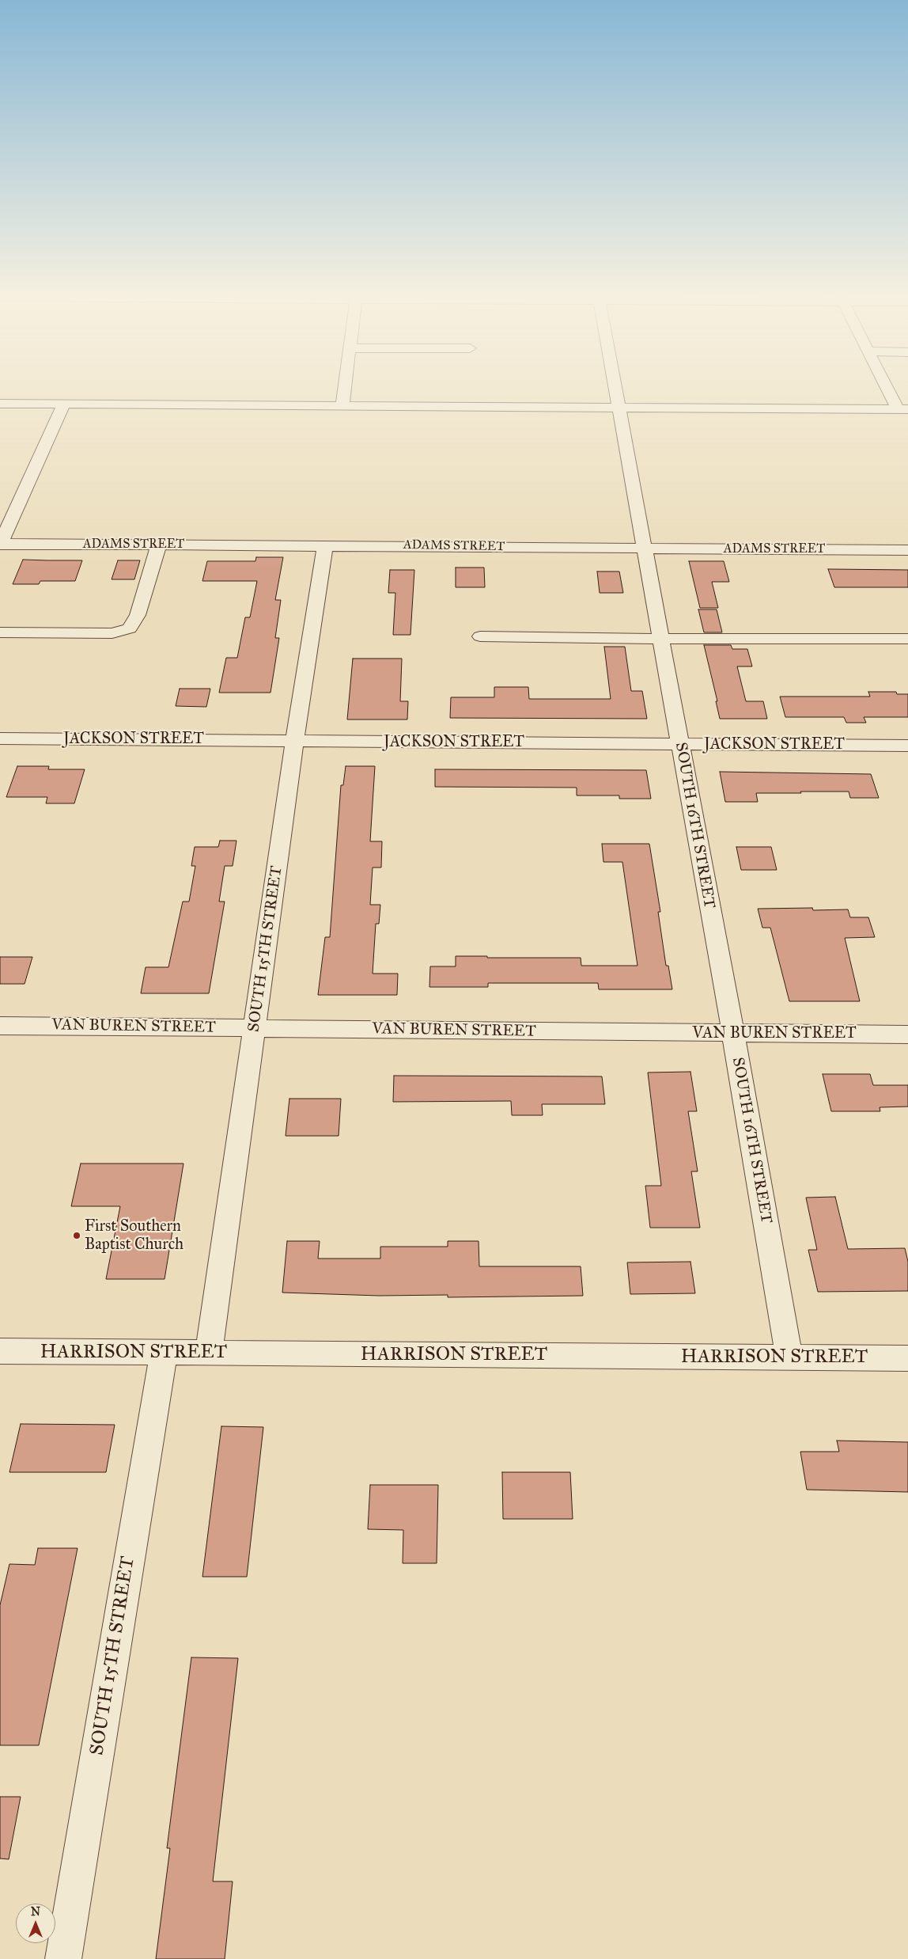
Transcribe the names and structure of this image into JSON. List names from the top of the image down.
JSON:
{
  "streets": {
    "street": [
      "ADAMS STREET",
      "JACKSON STREET",
      "SOUTH 16TH STREET",
      "SOUTH 15TH STREET",
      "VAN BUREN STREET",
      "HARRISON STREET"
    ]
  },
  "crossings": [
    ["ADAMS STREET", "SOUTH 16TH STREET"],
    ["ADAMS STREET", "SOUTH 15TH STREET"],
    ["JACKSON STREET", "SOUTH 16TH STREET"],
    ["JACKSON STREET", "SOUTH 15TH STREET"],
    ["SOUTH 16TH STREET", "VAN BUREN STREET"],
    ["SOUTH 16TH STREET", "HARRISON STREET"],
    ["SOUTH 15TH STREET", "VAN BUREN STREET"],
    ["SOUTH 15TH STREET", "HARRISON STREET"]
  ],
  "places": ["First Southern Baptist Church"],
  "north": "top"
}
